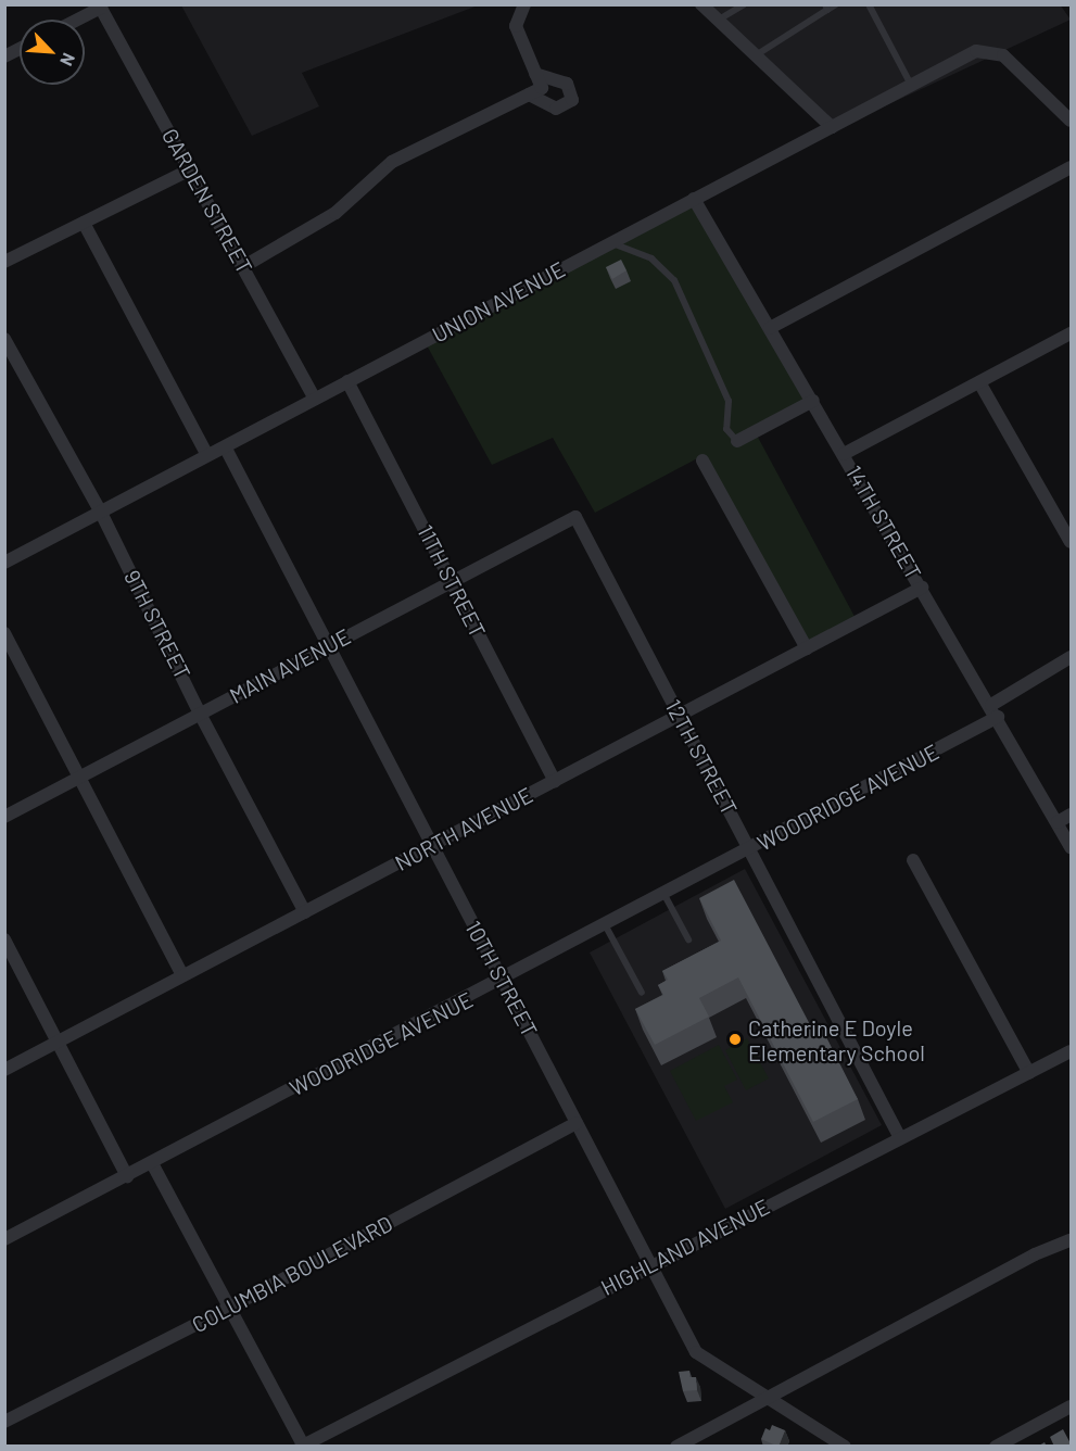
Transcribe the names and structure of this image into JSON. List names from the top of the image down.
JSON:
{
  "streets": {
    "street": [
      "GARDEN STREET",
      "UNION AVENUE",
      "14TH STREET",
      "11TH STREET",
      "9TH STREET",
      "MAIN AVENUE",
      "12TH STREET",
      "WOODRIDGE AVENUE",
      "NORTH AVENUE",
      "10TH STREET",
      "HIGHLAND AVENUE",
      "COLUMBIA BOULEVARD"
    ]
  },
  "crossings": [
    ["GARDEN STREET", "UNION AVENUE"],
    ["UNION AVENUE", "14TH STREET"],
    ["UNION AVENUE", "11TH STREET"],
    ["UNION AVENUE", "9TH STREET"],
    ["UNION AVENUE", "10TH STREET"],
    ["14TH STREET", "WOODRIDGE AVENUE"],
    ["14TH STREET", "NORTH AVENUE"],
    ["11TH STREET", "MAIN AVENUE"],
    ["11TH STREET", "NORTH AVENUE"],
    ["9TH STREET", "MAIN AVENUE"],
    ["9TH STREET", "NORTH AVENUE"],
    ["MAIN AVENUE", "12TH STREET"],
    ["MAIN AVENUE", "10TH STREET"],
    ["12TH STREET", "WOODRIDGE AVENUE"],
    ["12TH STREET", "NORTH AVENUE"],
    ["12TH STREET", "HIGHLAND AVENUE"],
    ["WOODRIDGE AVENUE", "10TH STREET"],
    ["NORTH AVENUE", "10TH STREET"],
    ["10TH STREET", "HIGHLAND AVENUE"],
    ["10TH STREET", "COLUMBIA BOULEVARD"]
  ],
  "places": ["Catherine E Doyle Elementary School"],
  "north": "bottom right"
}
